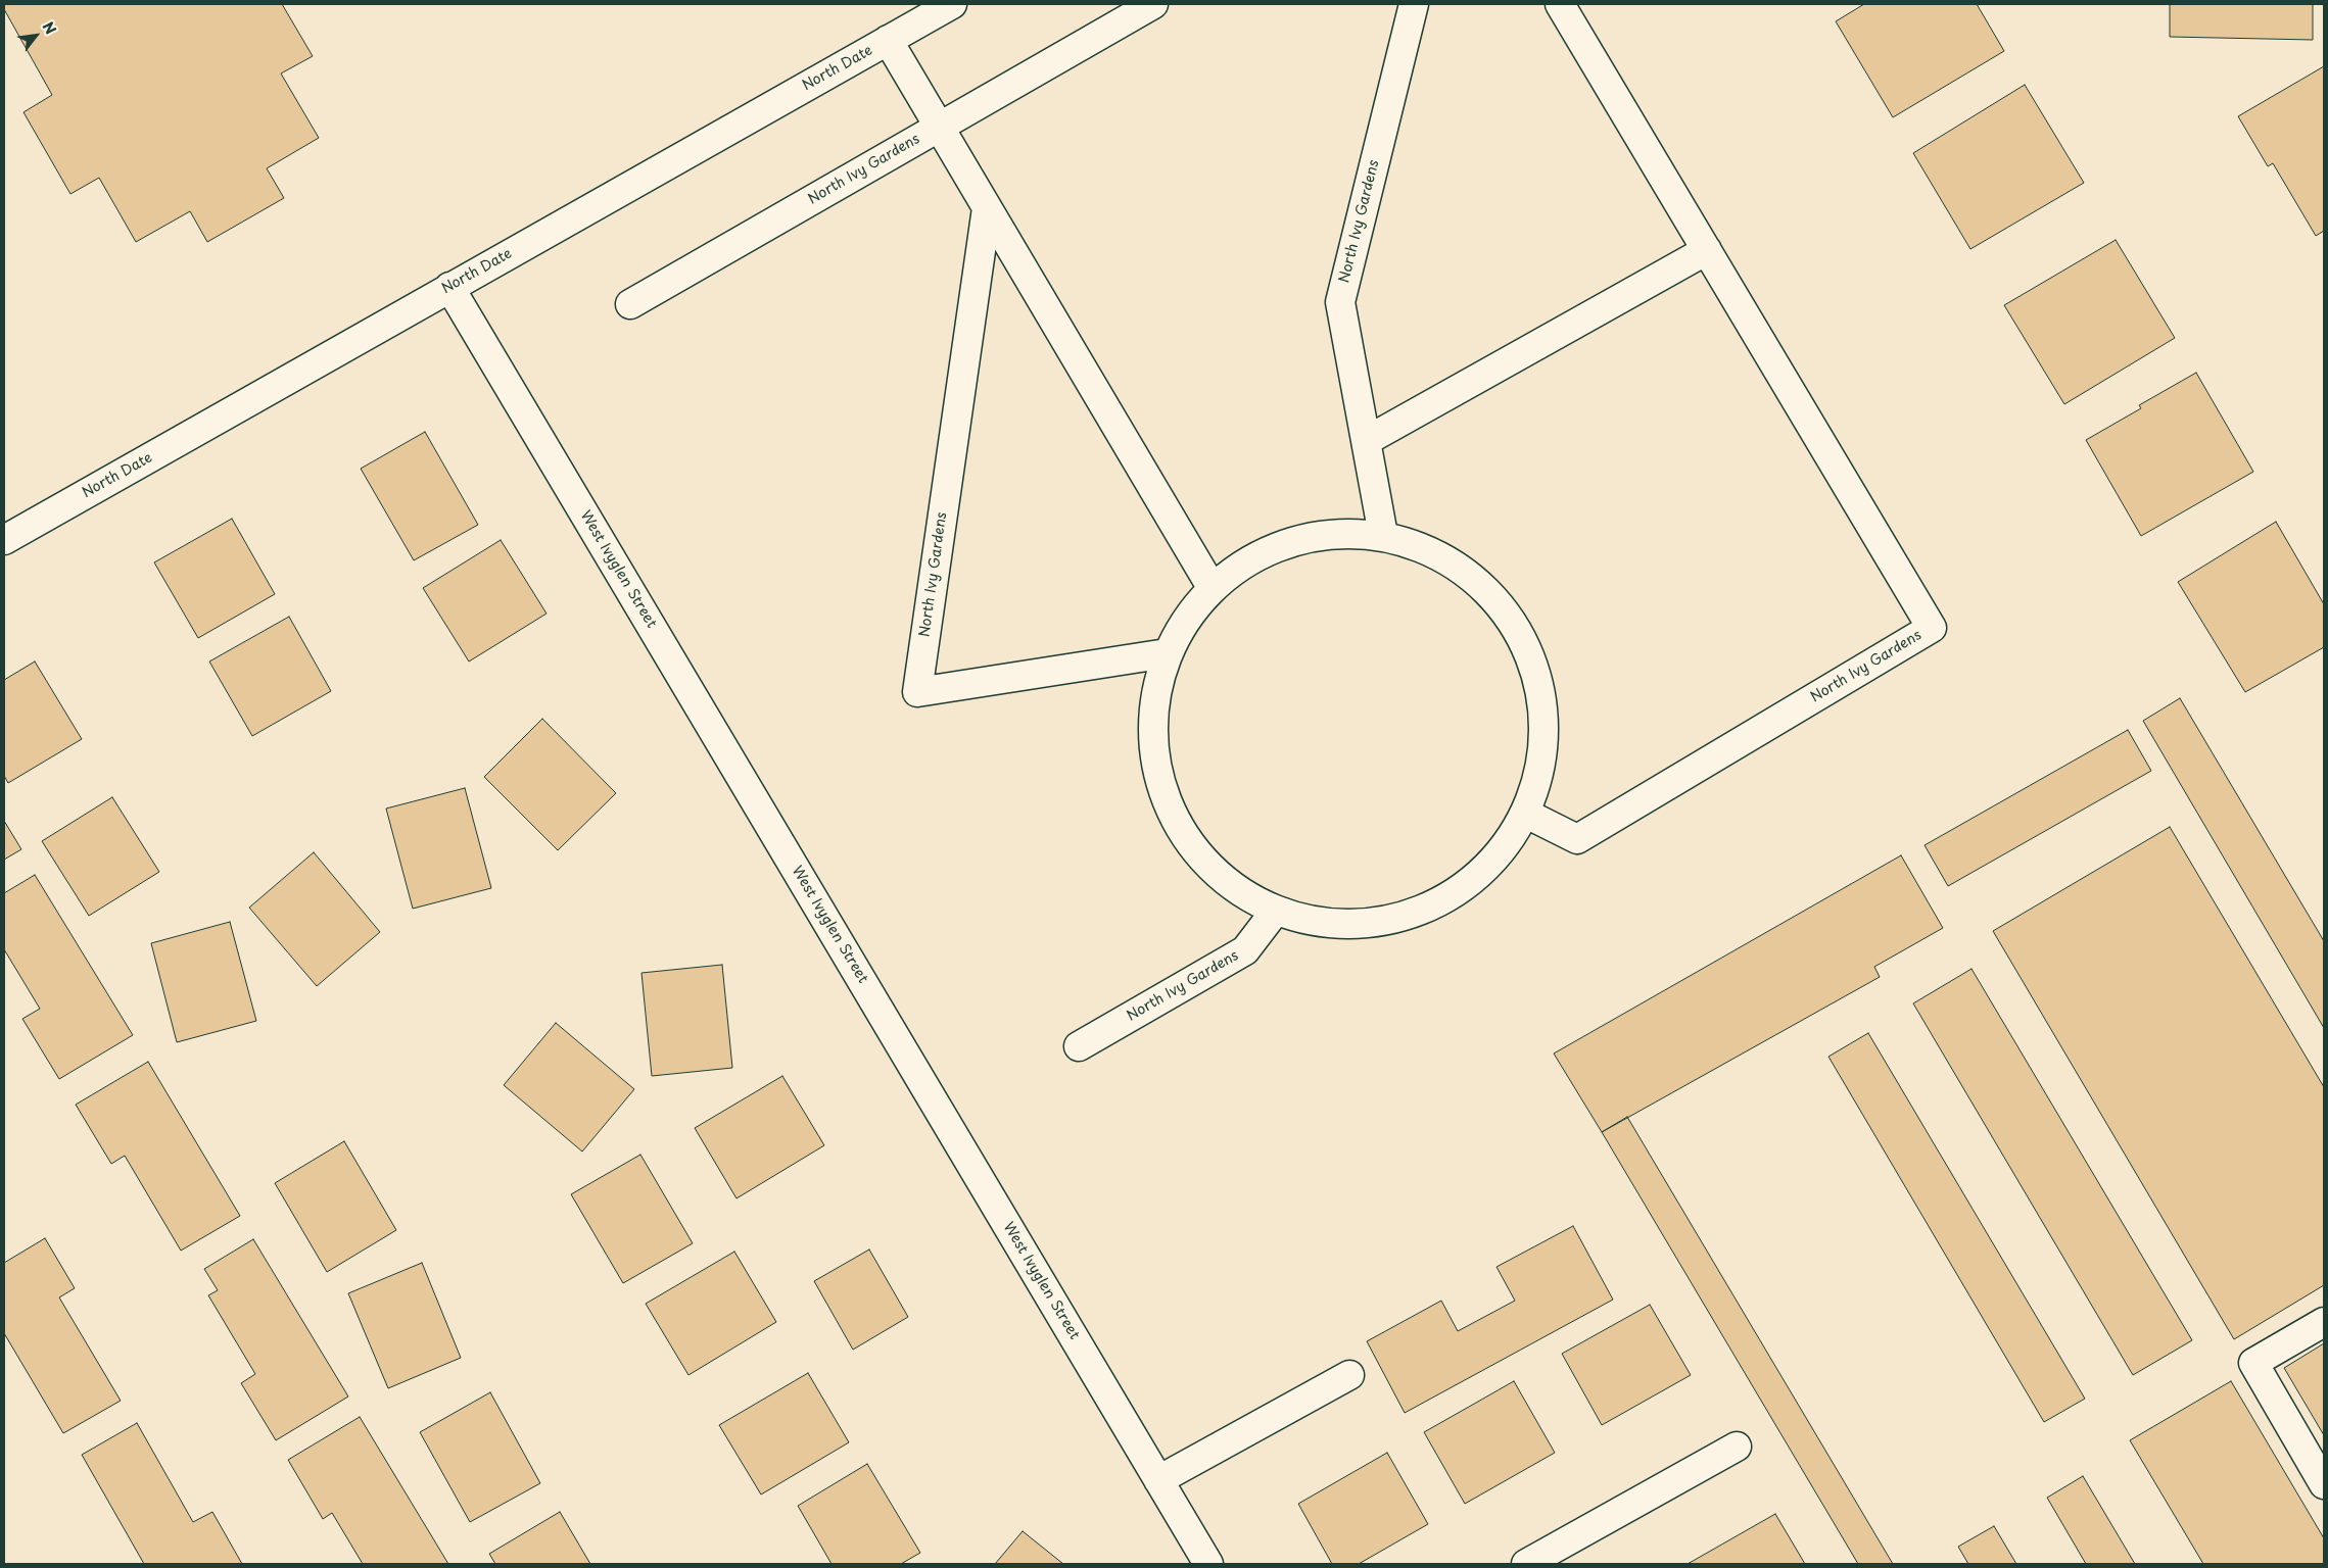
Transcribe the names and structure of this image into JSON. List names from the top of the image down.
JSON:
{
  "streets": {
    "street": ["North Date", "North Ivy Gardens", "West Ivyglen Street"]
  },
  "crossings": [
    ["North Date", "West Ivyglen Street"]
  ],
  "north": "top right"
}
